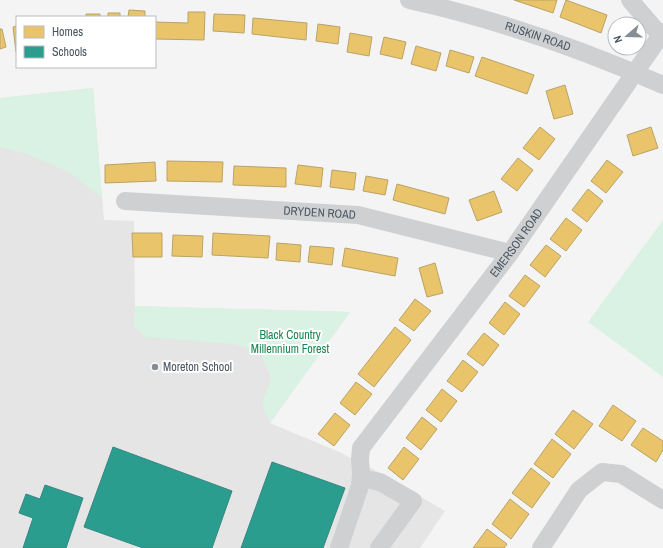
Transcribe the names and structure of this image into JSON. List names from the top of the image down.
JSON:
{
  "streets": {
    "street": ["RUSKIN ROAD", "DRYDEN ROAD", "EMERSON ROAD"]
  },
  "crossings": [
    ["RUSKIN ROAD", "EMERSON ROAD"],
    ["DRYDEN ROAD", "EMERSON ROAD"]
  ],
  "parks": ["Black Country Millennium Forest"],
  "places": ["Moreton School"],
  "legend": ["Homes", "Schools"],
  "north": "left"
}
